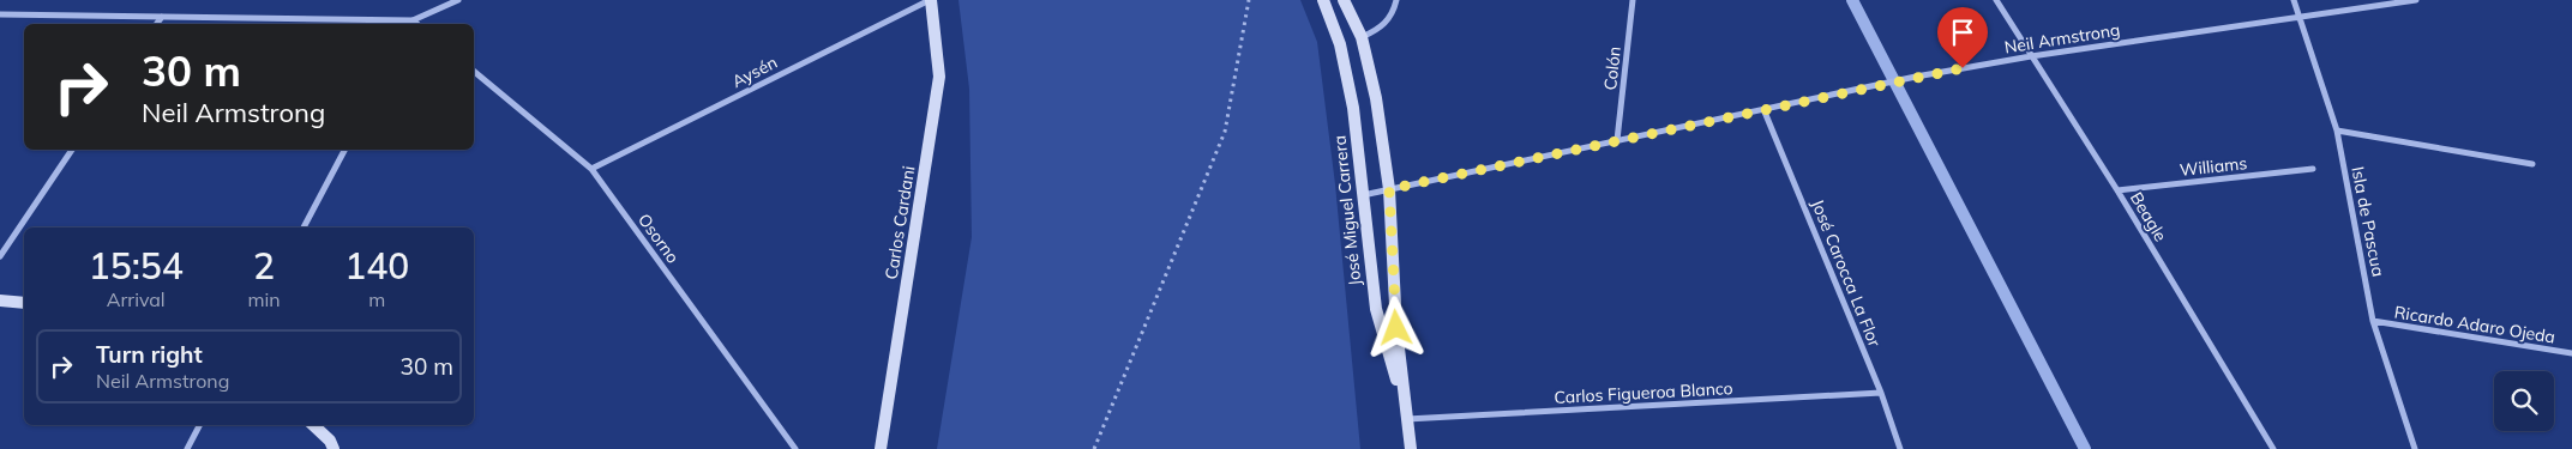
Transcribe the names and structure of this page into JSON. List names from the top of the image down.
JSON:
{
  "streets": {
    "main road": ["José Miguel Carrera", "Carlos Cardani"],
    "street": [
      "Neil Armstrong",
      "Colón",
      "Aysén",
      "Williams",
      "Beagle",
      "Isla de Pascua",
      "Osorno",
      "José Carocca La Flor",
      "Ricardo Adaro Ojeda",
      "Carlos Figueroa Blanco"
    ]
  },
  "crossings": [
    ["Neil Armstrong", "Colón"],
    ["Neil Armstrong", "José Miguel Carrera"],
    ["Neil Armstrong", "Beagle"],
    ["Neil Armstrong", "Isla de Pascua"],
    ["Neil Armstrong", "José Carocca La Flor"],
    ["Aysén", "Carlos Cardani"],
    ["Aysén", "Osorno"],
    ["Williams", "Beagle"],
    ["José Miguel Carrera", "Carlos Figueroa Blanco"],
    ["Isla de Pascua", "Ricardo Adaro Ojeda"],
    ["José Carocca La Flor", "Carlos Figueroa Blanco"]
  ],
  "page": {
    "turn": ["30 m", "Neil Armstrong"],
    "eta": [
      "15:54",
      "Arrival",
      "2",
      "min",
      "140",
      "m"
    ],
    "list": [
      {
        "name": "Turn right",
        "note": "Neil Armstrong",
        "value": "30 m"
      }
    ]
  }
}
